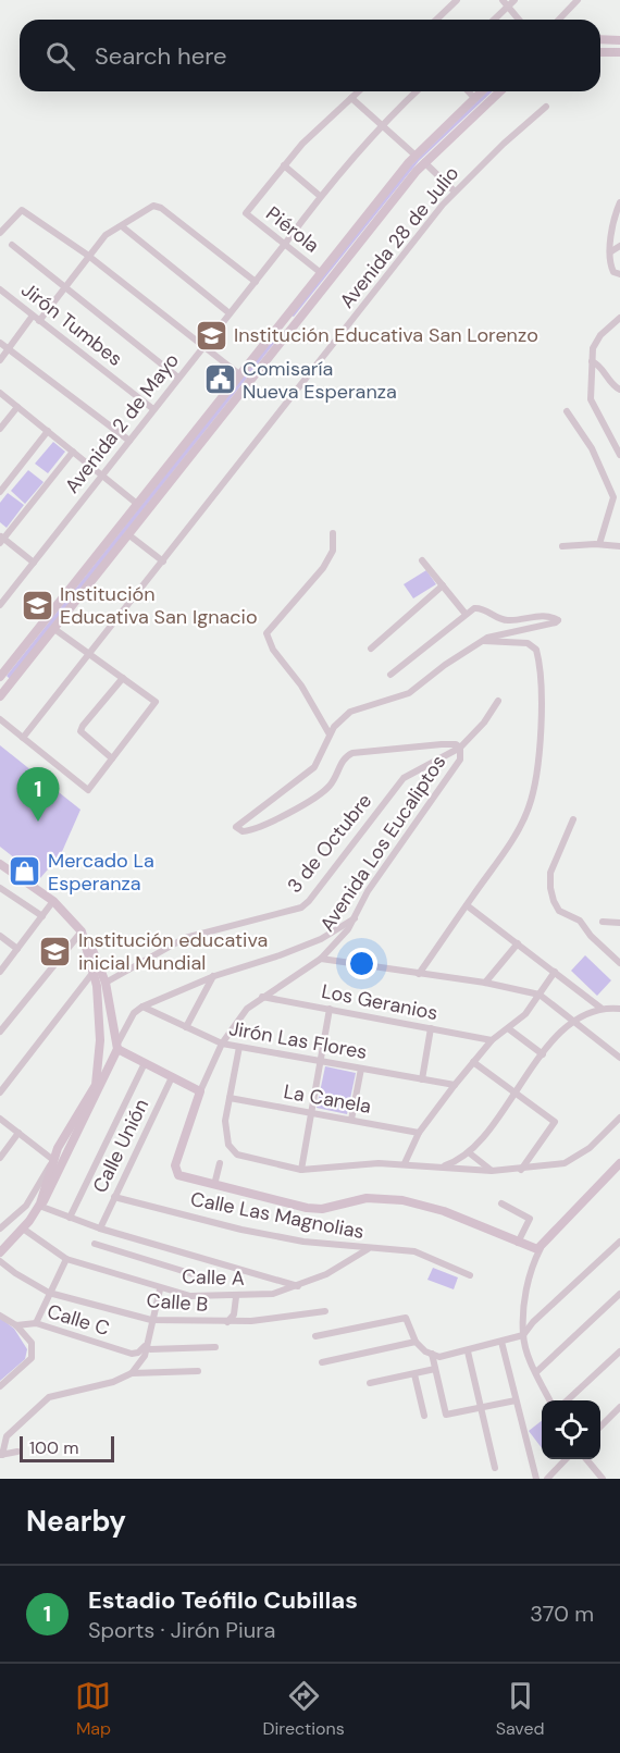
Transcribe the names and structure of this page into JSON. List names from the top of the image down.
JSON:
{
  "streets": {
    "street": [
      "Piérola",
      "Avenida 28 de Julio",
      "Jirón Tumbes",
      "Avenida 2 de Mayo",
      "3 de Octubre",
      "Avenida Los Eucaliptos",
      "Los Geranios",
      "Jirón Las Flores",
      "La Canela",
      "Calle Unión",
      "Calle Las Magnolias",
      "Calle A",
      "Calle B",
      "Calle C"
    ]
  },
  "crossings": [
    ["Piérola", "Avenida 2 de Mayo"],
    ["Jirón Tumbes", "Avenida 2 de Mayo"],
    ["3 de Octubre", "Avenida Los Eucaliptos"],
    ["Avenida Los Eucaliptos", "Los Geranios"],
    ["Avenida Los Eucaliptos", "Jirón Las Flores"],
    ["Calle Unión", "Calle Las Magnolias"],
    ["Calle Las Magnolias", "Calle A"]
  ],
  "places": {
    "school or university": ["Institución Educativa San Lorenzo", "Institución Educativa San Ignacio", "Institución educativa inicial Mundial"],
    "public building": ["Comisaría Nueva Esperanza"],
    "shop": ["Mercado La Esperanza"]
  },
  "scale_bar": "100 m",
  "page": {
    "search": "Search here",
    "pins": "1",
    "scale": "100 m",
    "heading": "Nearby",
    "list": [
      {
        "mark": "1",
        "name": "Estadio Teófilo Cubillas",
        "note": "Sports · Jirón Piura",
        "value": "370 m"
      }
    ],
    "nav": ["Map", "Directions", "Saved"]
  }
}
